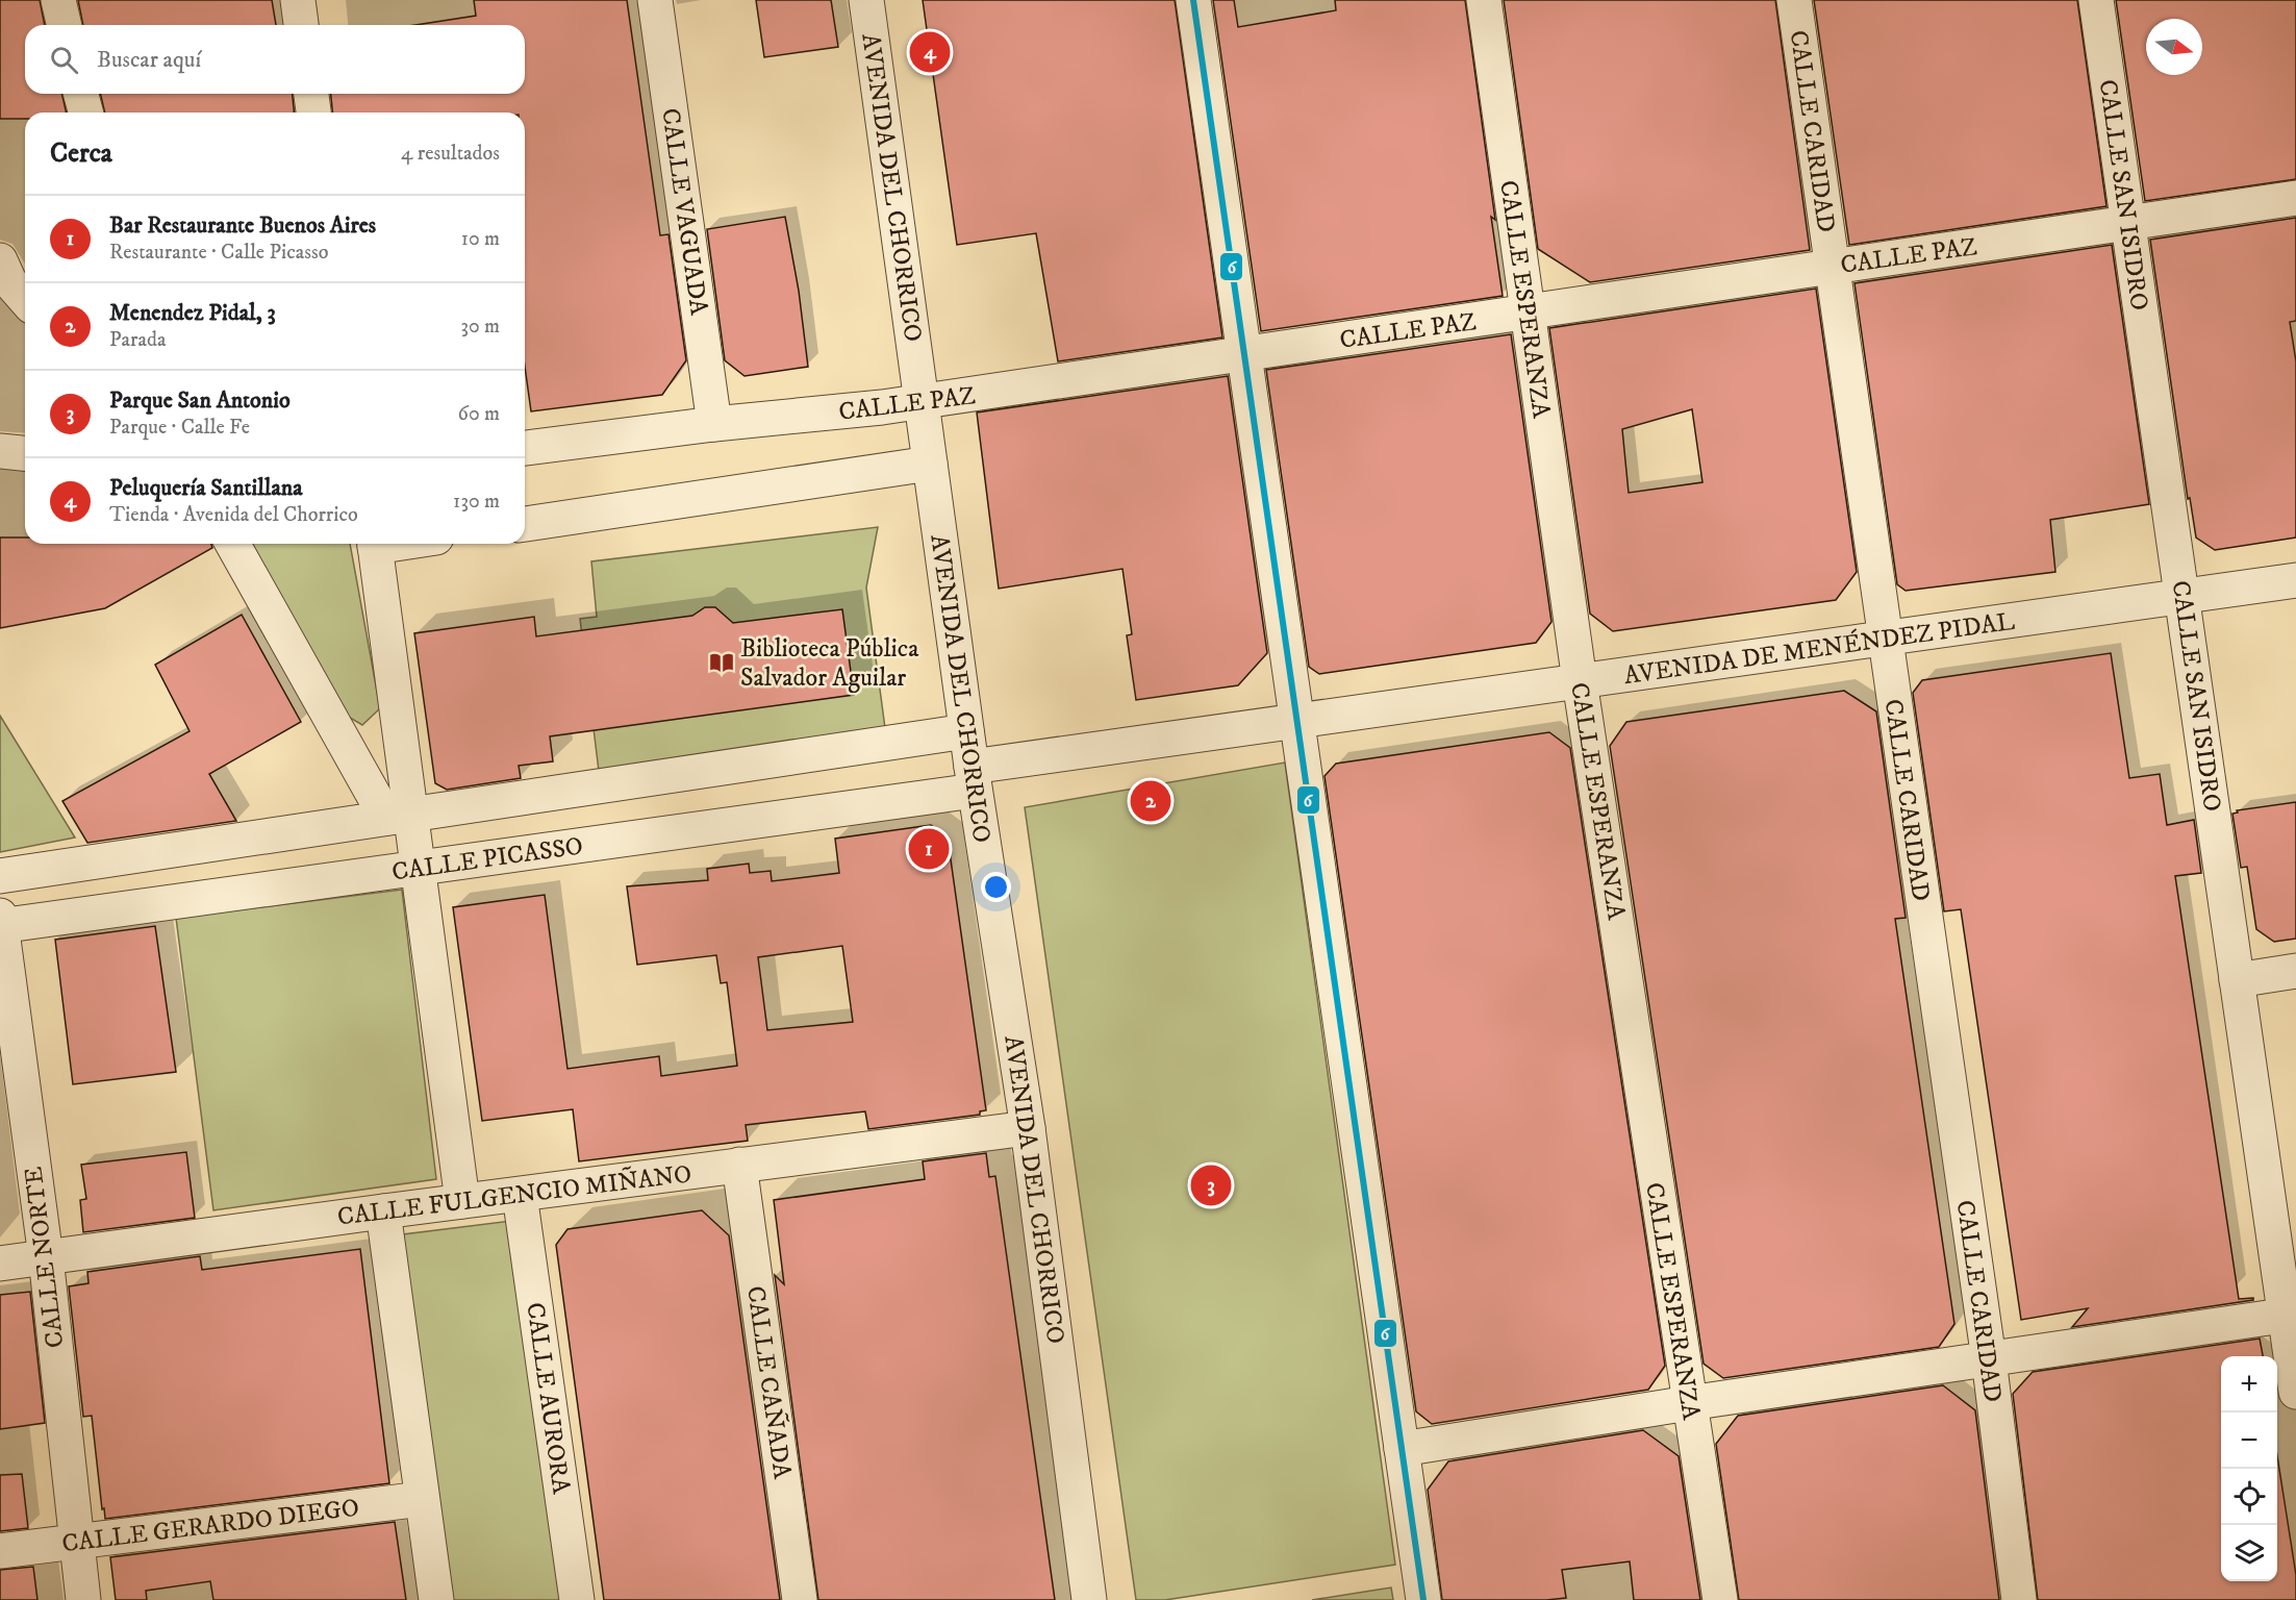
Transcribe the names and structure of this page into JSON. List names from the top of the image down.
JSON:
{
  "streets": {
    "street": [
      "CALLE CARIDAD",
      "AVENIDA DEL CHORRICO",
      "CALLE SAN ISIDRO",
      "CALLE VAGUADA",
      "CALLE PAZ",
      "CALLE ESPERANZA",
      "AVENIDA DE MENÉNDEZ PIDAL",
      "CALLE PICASSO",
      "CALLE FULGENCIO MIÑANO",
      "CALLE NORTE",
      "CALLE CAÑADA",
      "CALLE AURORA",
      "CALLE GERARDO DIEGO"
    ]
  },
  "crossings": [
    ["CALLE CARIDAD", "CALLE PAZ"],
    ["CALLE CARIDAD", "AVENIDA DE MENÉNDEZ PIDAL"],
    ["AVENIDA DEL CHORRICO", "CALLE PAZ"],
    ["AVENIDA DEL CHORRICO", "AVENIDA DE MENÉNDEZ PIDAL"],
    ["AVENIDA DEL CHORRICO", "CALLE PICASSO"],
    ["AVENIDA DEL CHORRICO", "CALLE FULGENCIO MIÑANO"],
    ["CALLE SAN ISIDRO", "CALLE PAZ"],
    ["CALLE SAN ISIDRO", "AVENIDA DE MENÉNDEZ PIDAL"],
    ["CALLE VAGUADA", "CALLE PAZ"],
    ["CALLE PAZ", "CALLE ESPERANZA"],
    ["CALLE ESPERANZA", "AVENIDA DE MENÉNDEZ PIDAL"],
    ["AVENIDA DE MENÉNDEZ PIDAL", "CALLE PICASSO"],
    ["CALLE PICASSO", "CALLE NORTE"],
    ["CALLE FULGENCIO MIÑANO", "CALLE NORTE"],
    ["CALLE FULGENCIO MIÑANO", "CALLE CAÑADA"],
    ["CALLE FULGENCIO MIÑANO", "CALLE AURORA"],
    ["CALLE NORTE", "CALLE GERARDO DIEGO"]
  ],
  "places": {
    "library": ["Biblioteca Pública Salvador Aguilar"]
  },
  "lines": ["transit line 6"],
  "north": "right",
  "page": {
    "search": "Buscar aquí",
    "pins": [
      "4",
      "2",
      "1",
      "3"
    ],
    "heading": ["Cerca", "4 resultados"],
    "list": [
      {
        "mark": "1",
        "name": "Bar Restaurante Buenos Aires",
        "note": "Restaurante · Calle Picasso",
        "value": "10 m"
      },
      {
        "mark": "2",
        "name": "Menendez Pidal, 3",
        "note": "Parada",
        "value": "30 m"
      },
      {
        "mark": "3",
        "name": "Parque San Antonio",
        "note": "Parque · Calle Fe",
        "value": "60 m"
      },
      {
        "mark": "4",
        "name": "Peluquería Santillana",
        "note": "Tienda · Avenida del Chorrico",
        "value": "130 m"
      }
    ],
    "map_buttons": ["+", "−"]
  }
}
